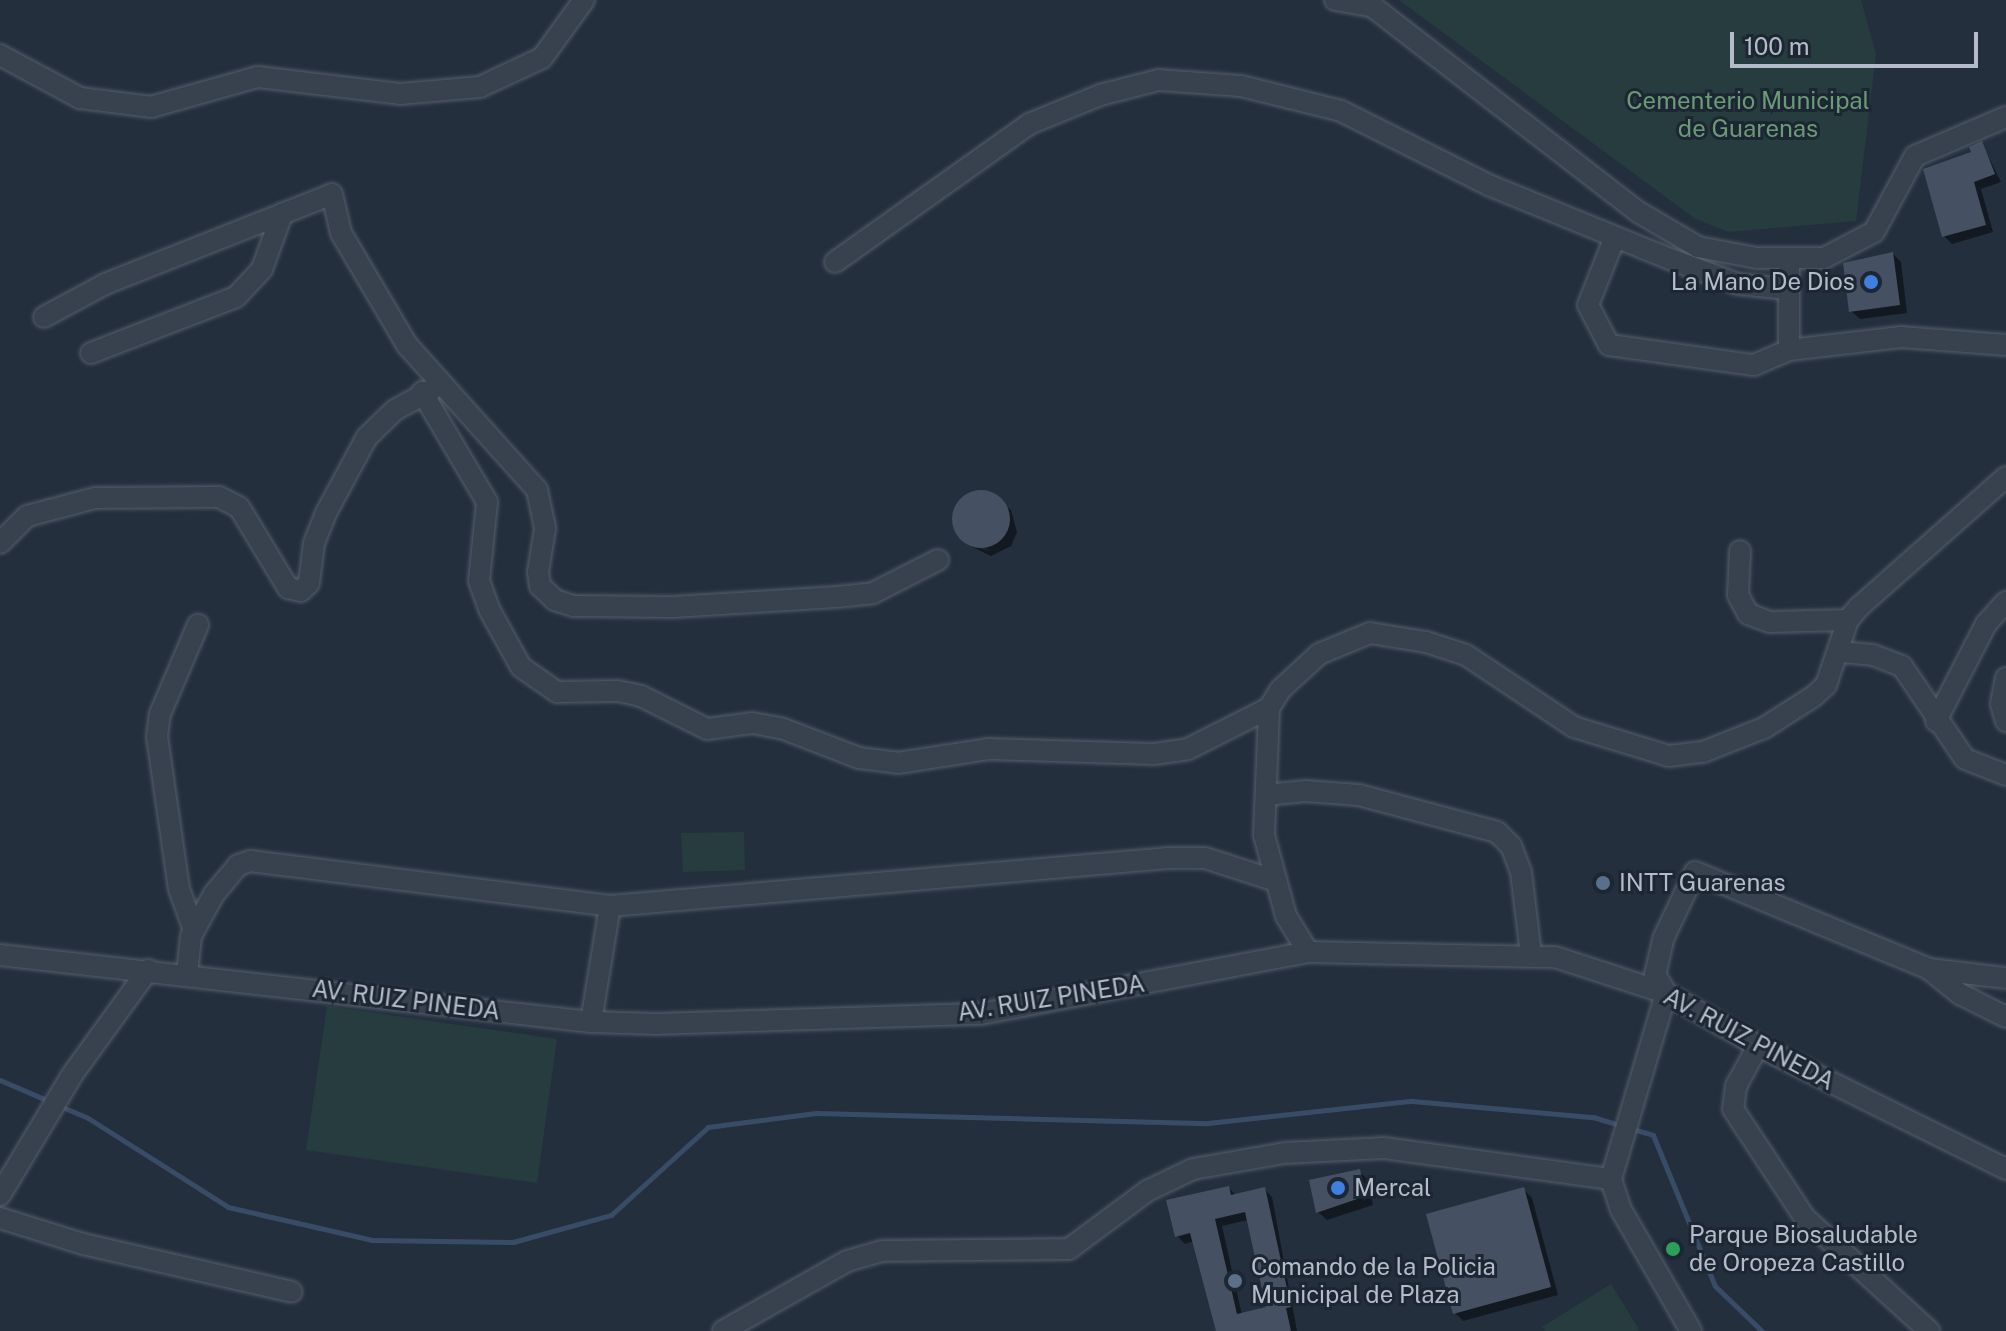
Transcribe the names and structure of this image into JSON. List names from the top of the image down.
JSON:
{
  "streets": {
    "street": ["AV. RUIZ PINEDA"]
  },
  "parks": ["Cementerio Municipal de Guarenas"],
  "places": [
    "La Mano De Dios",
    "INTT Guarenas",
    "Mercal",
    "Parque Biosaludable de Oropeza Castillo",
    "Comando de la Policia Municipal de Plaza"
  ],
  "scale_bar": "100 m"
}
